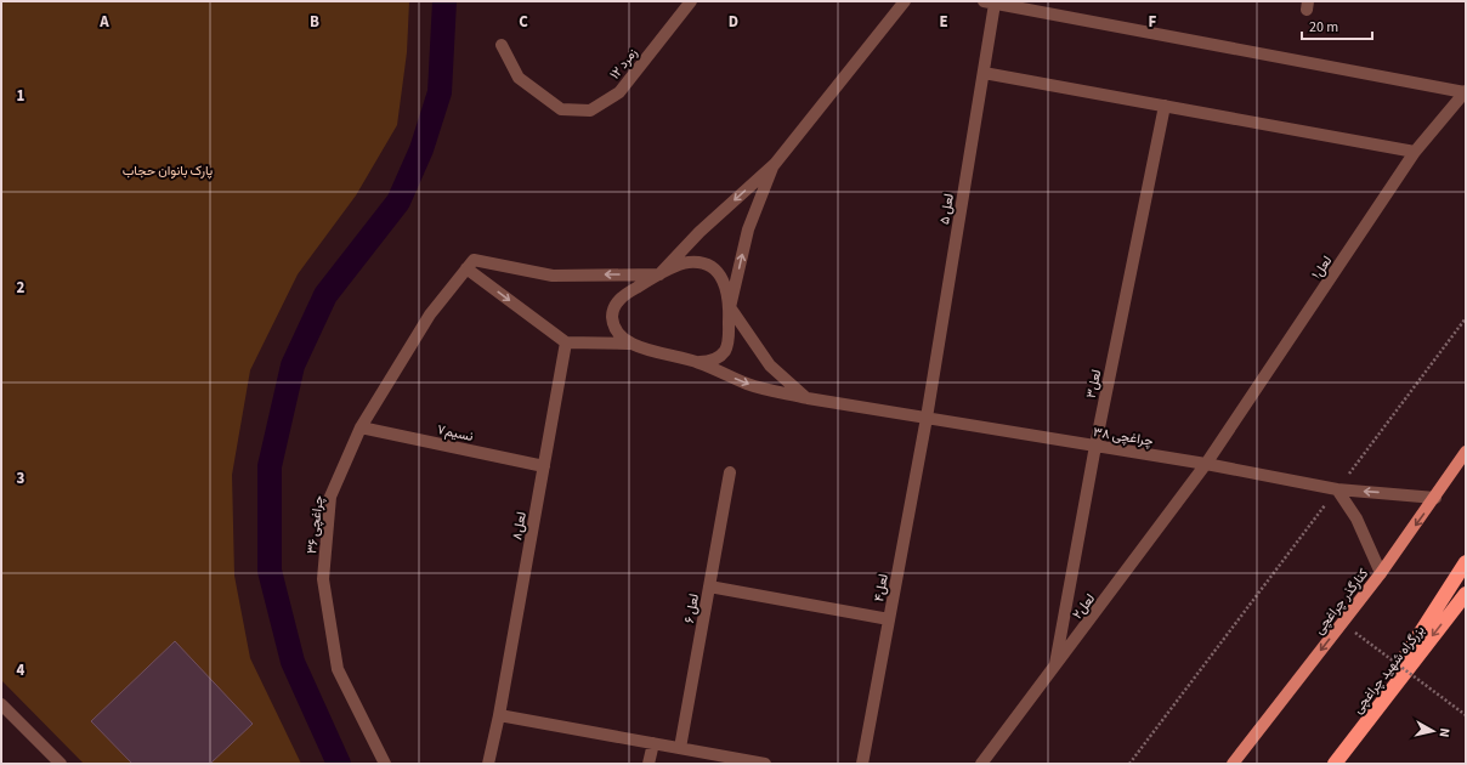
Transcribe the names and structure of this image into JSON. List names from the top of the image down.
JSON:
{
  "streets": {
    "highway": ["بزرگراه شهید چراغچی"],
    "main road": ["کنارگذر چراغچی"],
    "street": [
      "زمرد ۱۲",
      "لعل ۵",
      "لعل۱",
      "لعل۳",
      "نسیم۷",
      "چراغچی ۳۸",
      "چراغچی ۳۶",
      "لعل۸",
      "لعل۴",
      "لعل۲",
      "لعل ۶"
    ]
  },
  "crossings": [
    ["لعل ۵", "چراغچی ۳۸"],
    ["لعل ۵", "لعل۴"],
    ["لعل۱", "چراغچی ۳۸"],
    ["لعل۱", "لعل۲"],
    ["لعل۳", "چراغچی ۳۸"],
    ["لعل۳", "لعل۲"],
    ["نسیم۷", "چراغچی ۳۶"],
    ["نسیم۷", "لعل۸"],
    ["چراغچی ۳۸", "لعل۴"],
    ["چراغچی ۳۸", "کنارگذر چراغچی"],
    ["چراغچی ۳۸", "لعل۲"]
  ],
  "one_way": ["کنارگذر چراغچی"],
  "parks": ["پارک بانوان حجاب"],
  "scale_bar": "20 m",
  "north": "right",
  "grid": {
    "columns": [
      "A",
      "B",
      "C",
      "D",
      "E",
      "F"
    ],
    "rows": [
      "1",
      "2",
      "3",
      "4"
    ]
  }
}
